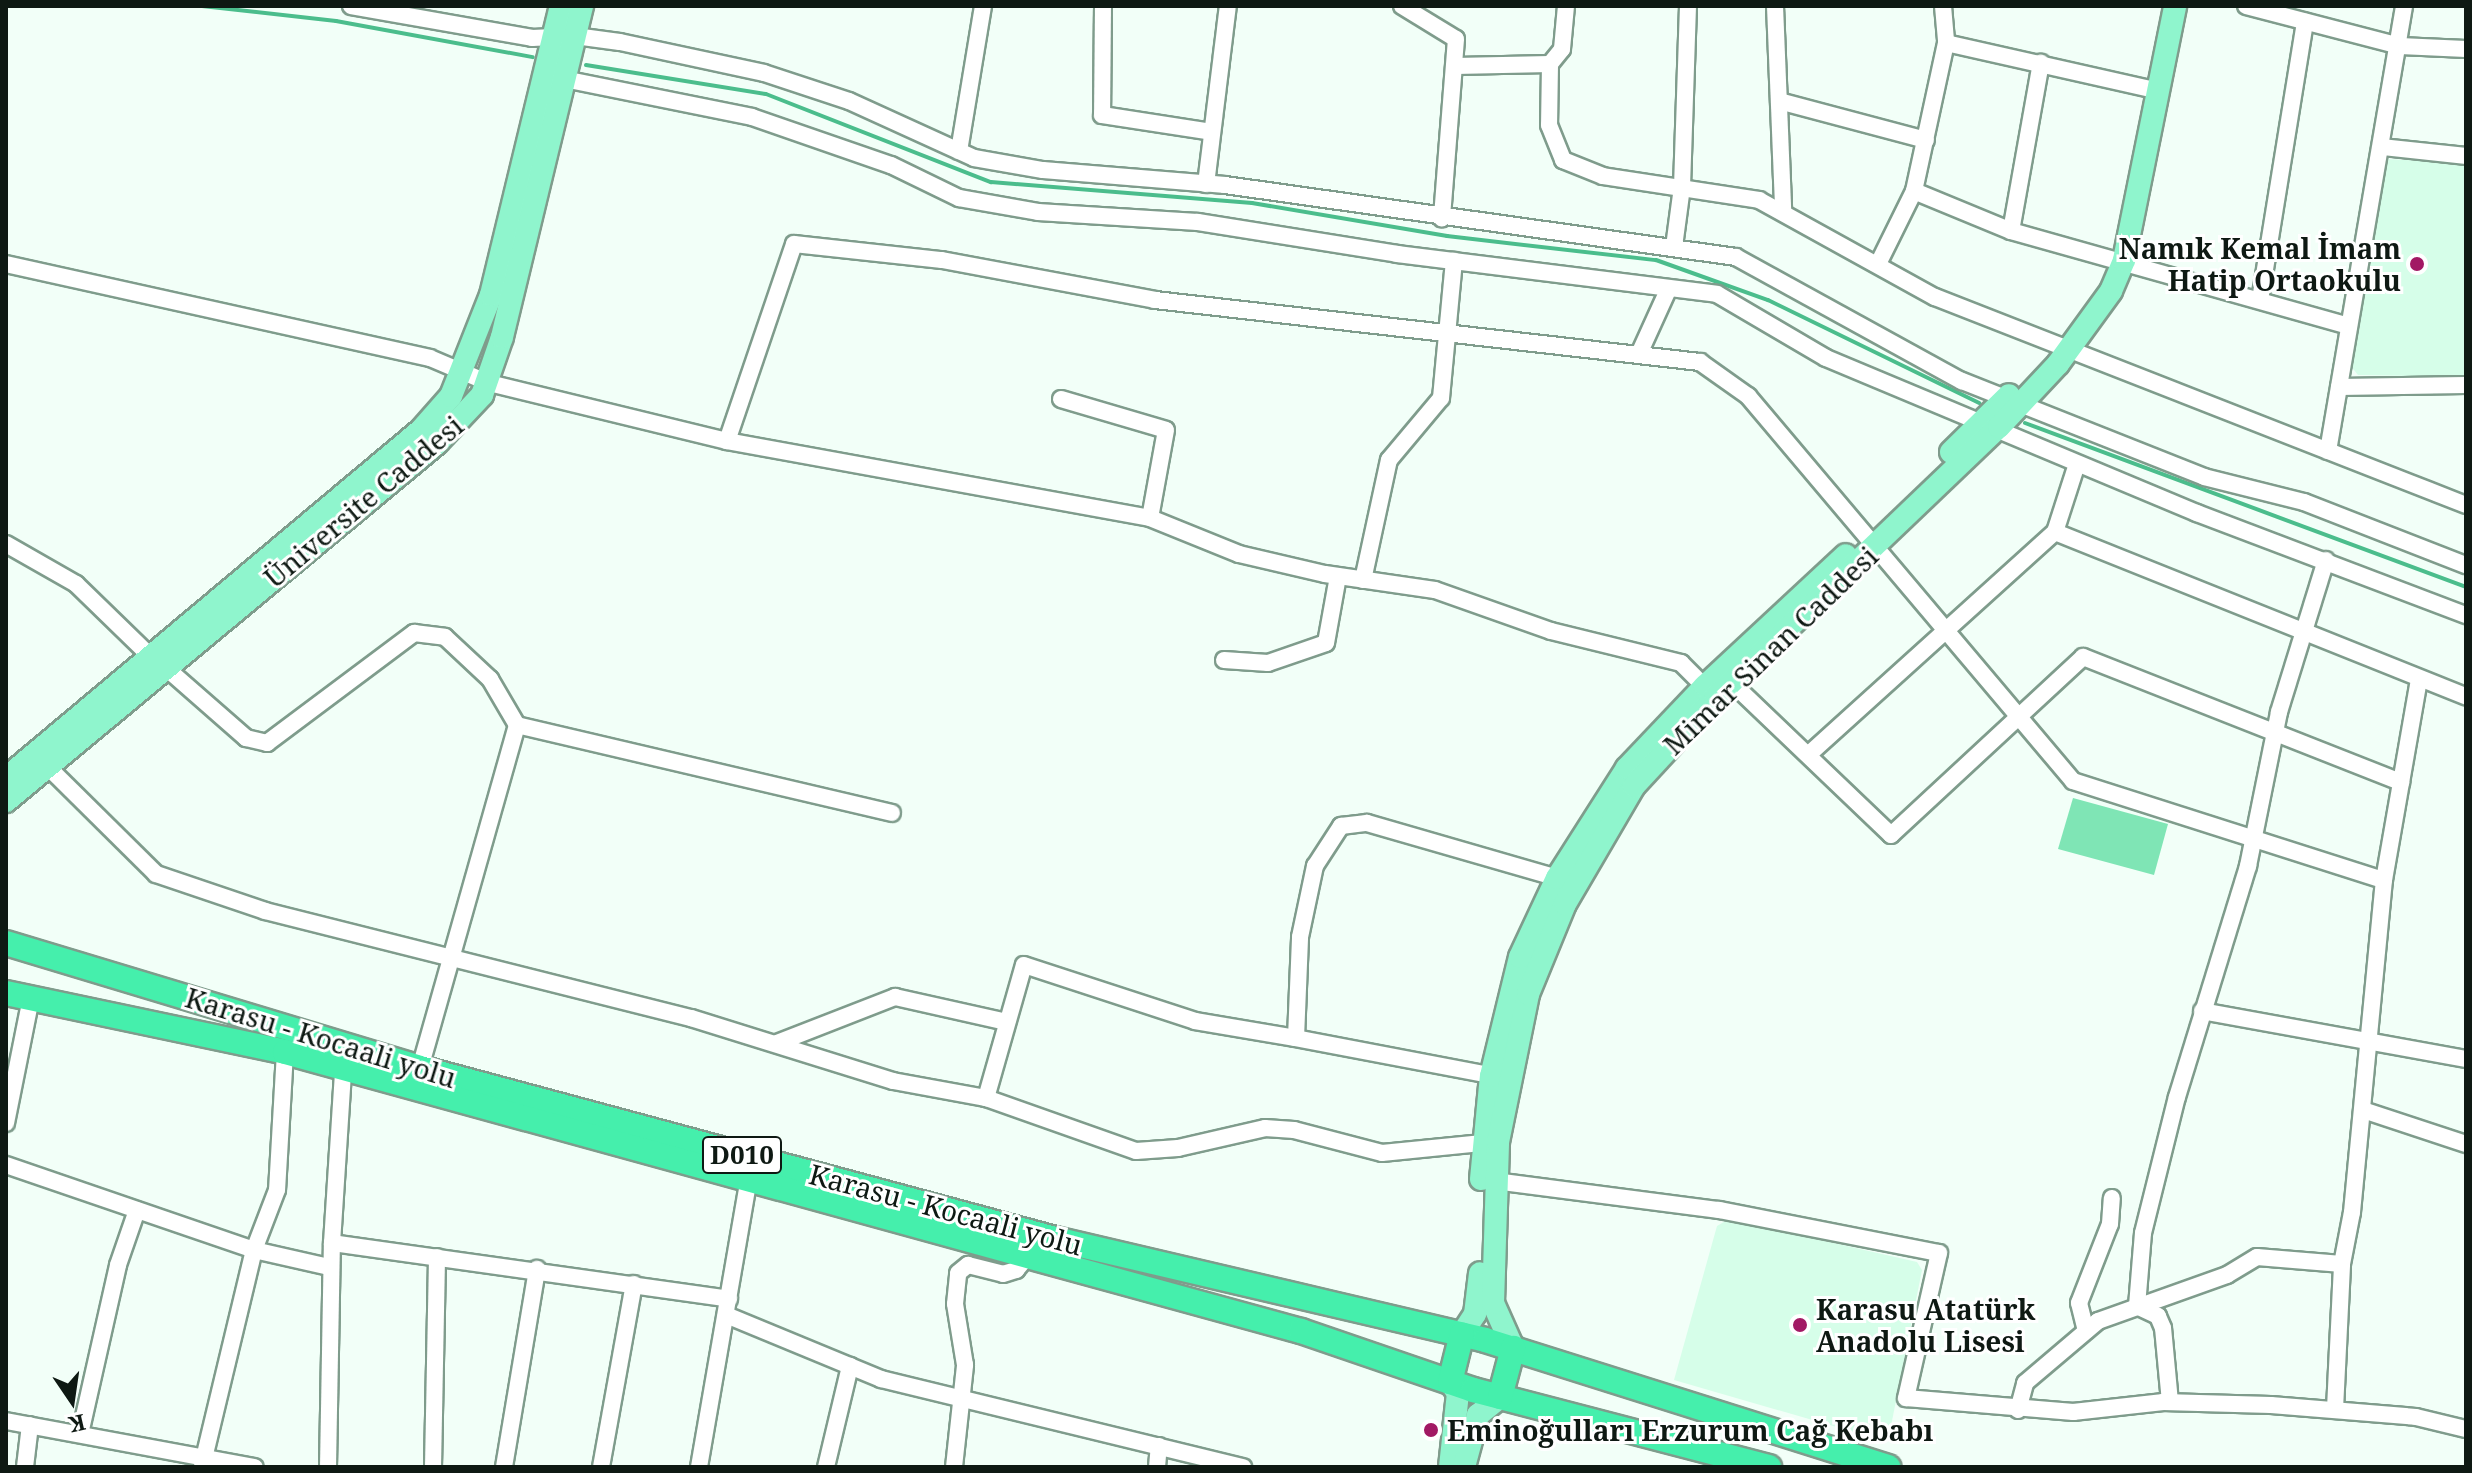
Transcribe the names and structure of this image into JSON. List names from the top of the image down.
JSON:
{
  "streets": {
    "highway": ["Karasu - Kocaali yolu", "D010"],
    "main road": ["Üniversite Caddesi", "Mimar Sinan Caddesi"]
  },
  "crossings": [
    ["Mimar Sinan Caddesi", "Karasu - Kocaali yolu"],
    ["Karasu - Kocaali yolu", "D010"]
  ],
  "places": ["Namık Kemal İmam Hatip Ortaokulu", "Karasu Atatürk Anadolu Lisesi", "Eminoğulları Erzurum Cağ Kebabı"],
  "north": "bottom"
}
